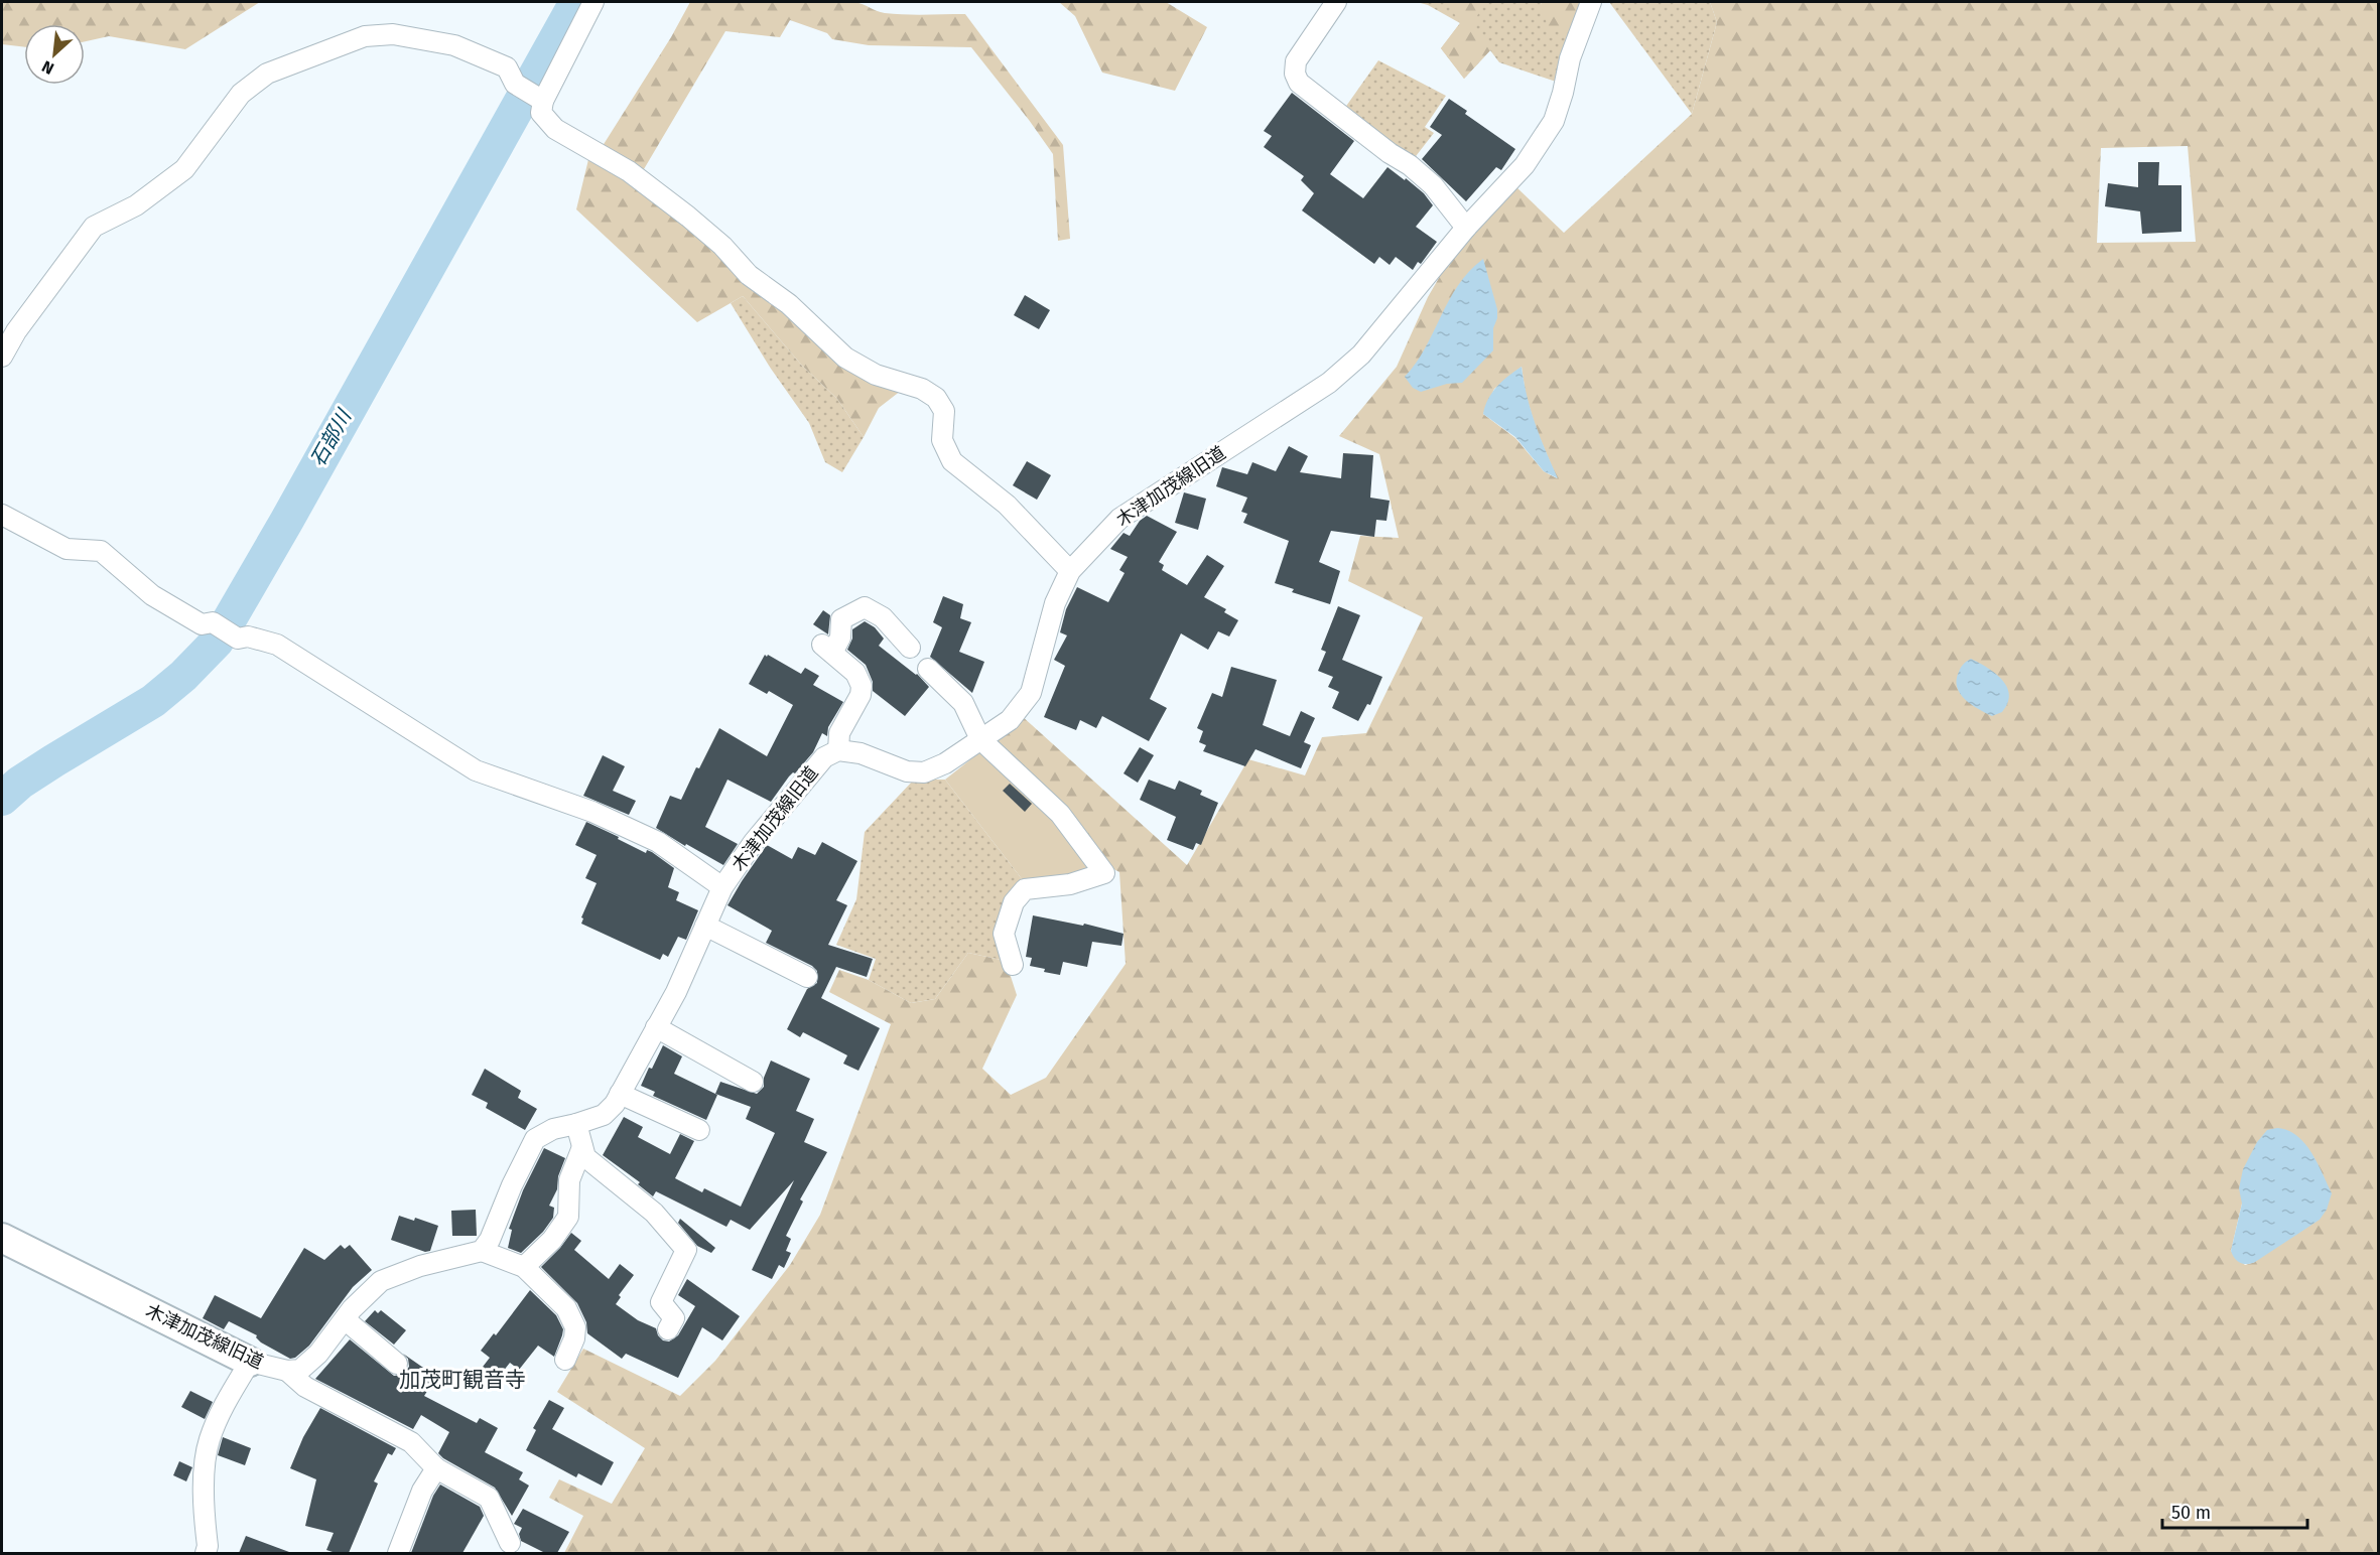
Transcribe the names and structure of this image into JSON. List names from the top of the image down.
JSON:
{
  "streets": {
    "street": ["木津加茂線旧道"]
  },
  "districts": ["加茂町観音寺"],
  "water": ["石部川"],
  "scale_bar": "50 m",
  "north": "bottom left"
}
